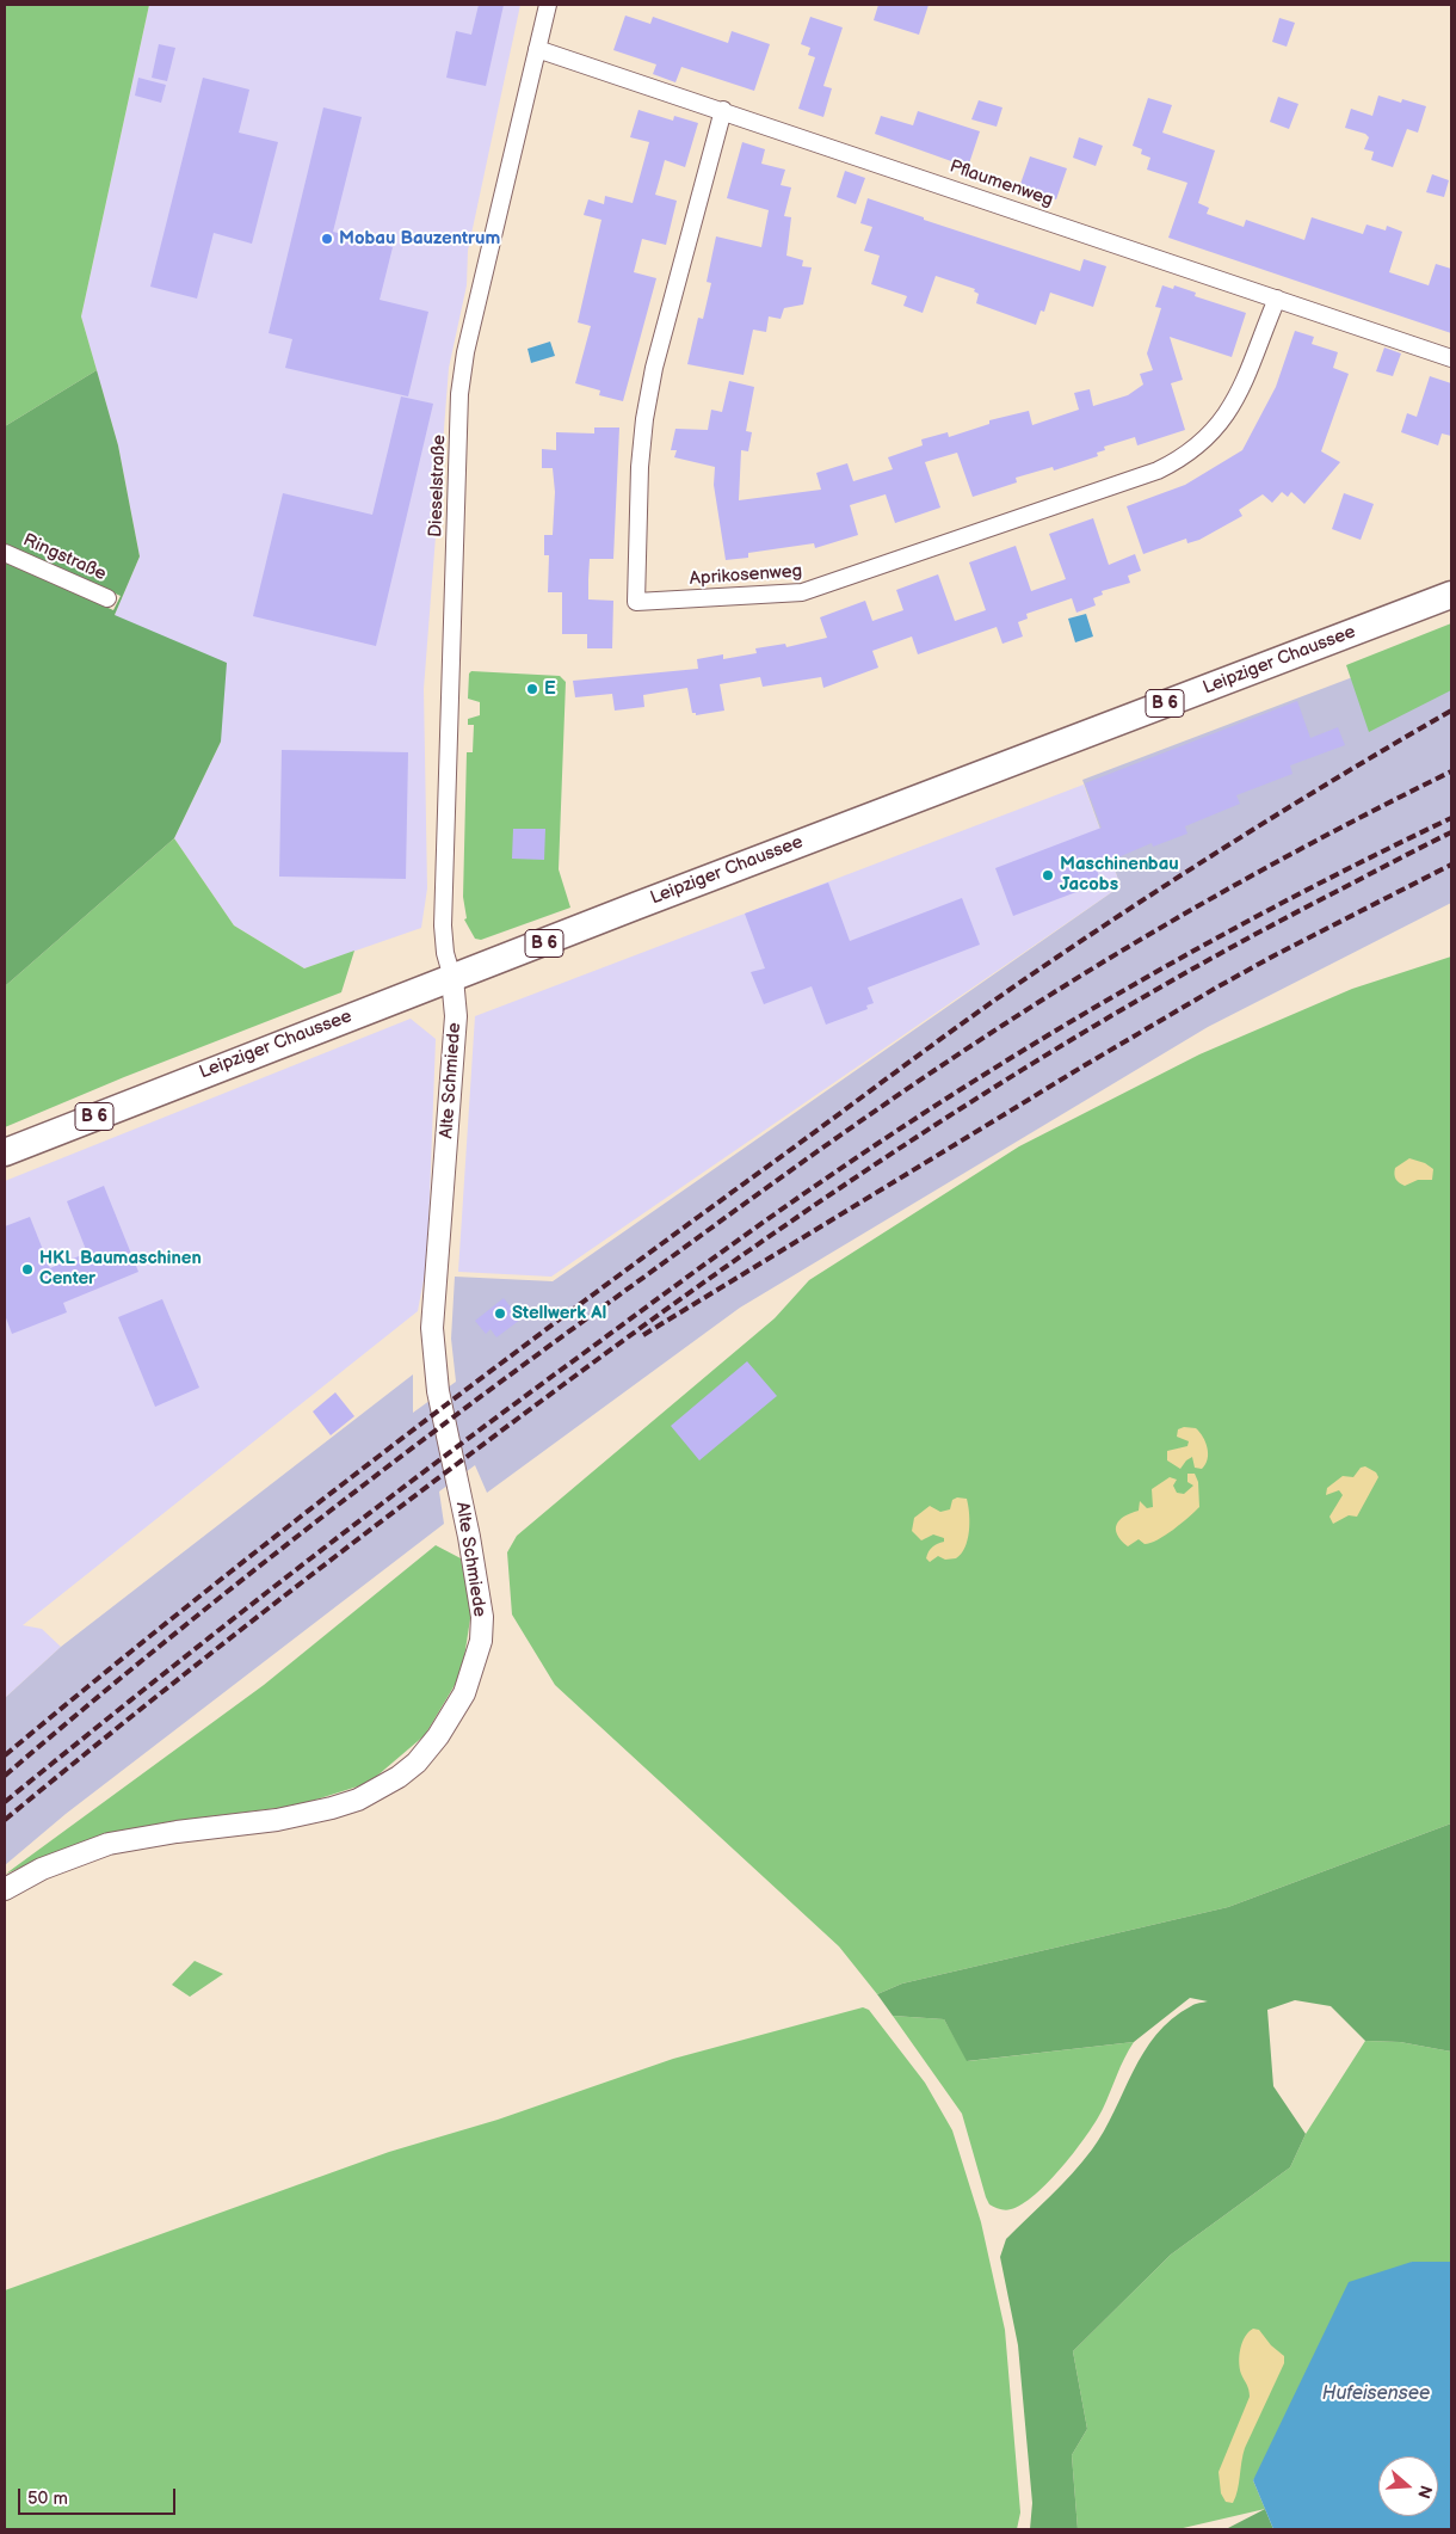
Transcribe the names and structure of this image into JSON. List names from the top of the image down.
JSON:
{
  "streets": {
    "main road": ["Leipziger Chaussee", "B 6"],
    "street": [
      "Pflaumenweg",
      "Dieselstraße",
      "Ringstraße",
      "Aprikosenweg",
      "Alte Schmiede"
    ]
  },
  "crossings": [
    ["Pflaumenweg", "Dieselstraße"],
    ["Pflaumenweg", "Aprikosenweg"],
    ["Dieselstraße", "Leipziger Chaussee"],
    ["Dieselstraße", "Alte Schmiede"],
    ["Leipziger Chaussee", "Alte Schmiede"]
  ],
  "water": ["Hufeisensee"],
  "places": [
    "Mobau Bauzentrum",
    "E",
    "Maschinenbau Jacobs",
    "HKL Baumaschinen Center",
    "Stellwerk Al"
  ],
  "scale_bar": "50 m",
  "north": "right"
}
